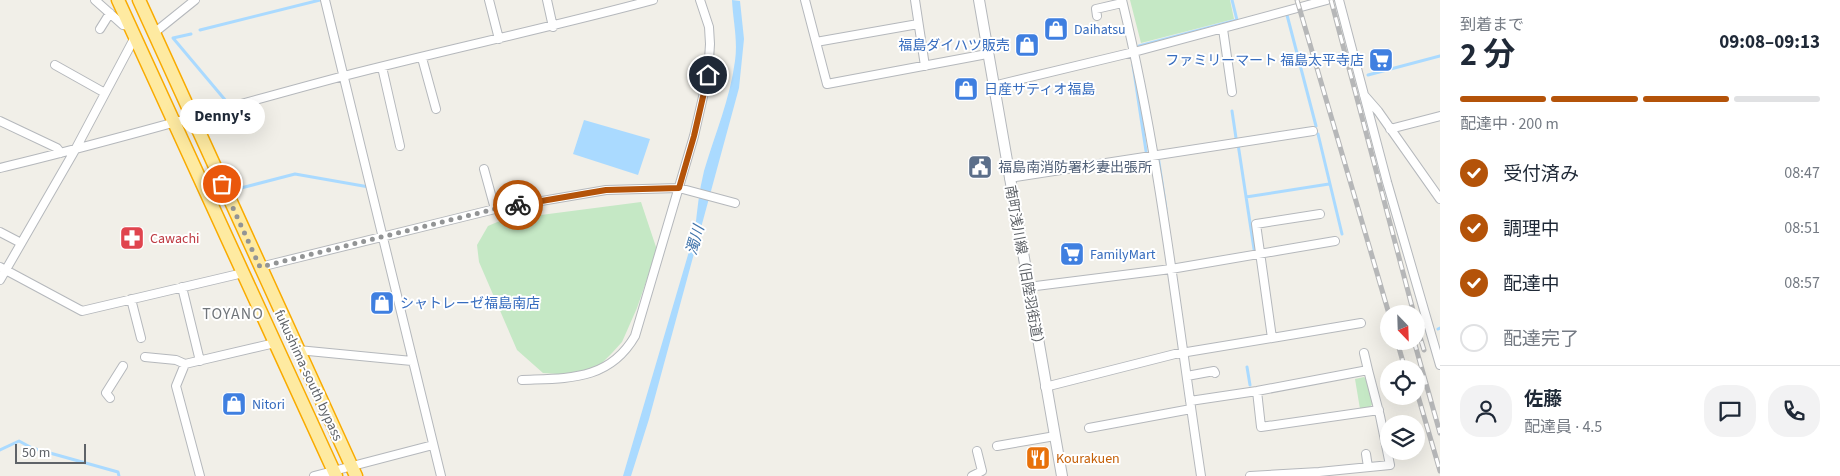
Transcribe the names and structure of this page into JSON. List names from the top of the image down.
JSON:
{
  "streets": {
    "highway": ["fukushima-south bypass"],
    "street": ["南町浅川線（旧陸羽街道）"]
  },
  "districts": ["TOYANO"],
  "water": ["濁川"],
  "places": {
    "shop": [
      "Daihatsu",
      "福島ダイハツ販売",
      "日産サティオ福島",
      "シャトレーゼ福島南店",
      "Nitori"
    ],
    "supermarket": ["ファミリーマート 福島太平寺店", "FamilyMart"],
    "public building": ["福島南消防署杉妻出張所"],
    "other": ["Denny's"],
    "pharmacy": ["Cawachi"],
    "restaurant": ["Kourakuen"]
  },
  "scale_bar": "50 m",
  "north": "bottom right",
  "page": {
    "heading": ["2 分", "到着まで", "09:08–09:13"],
    "panel": ["佐藤", "配達員 · 4.5"],
    "bar": "配達中 · 200 m",
    "bubble": "Denny's",
    "list": [
      ["受付済み", "08:47"],
      ["調理中", "08:51"],
      ["配達中", "08:57"],
      "配達完了"
    ],
    "scale": "50 m"
  }
}
